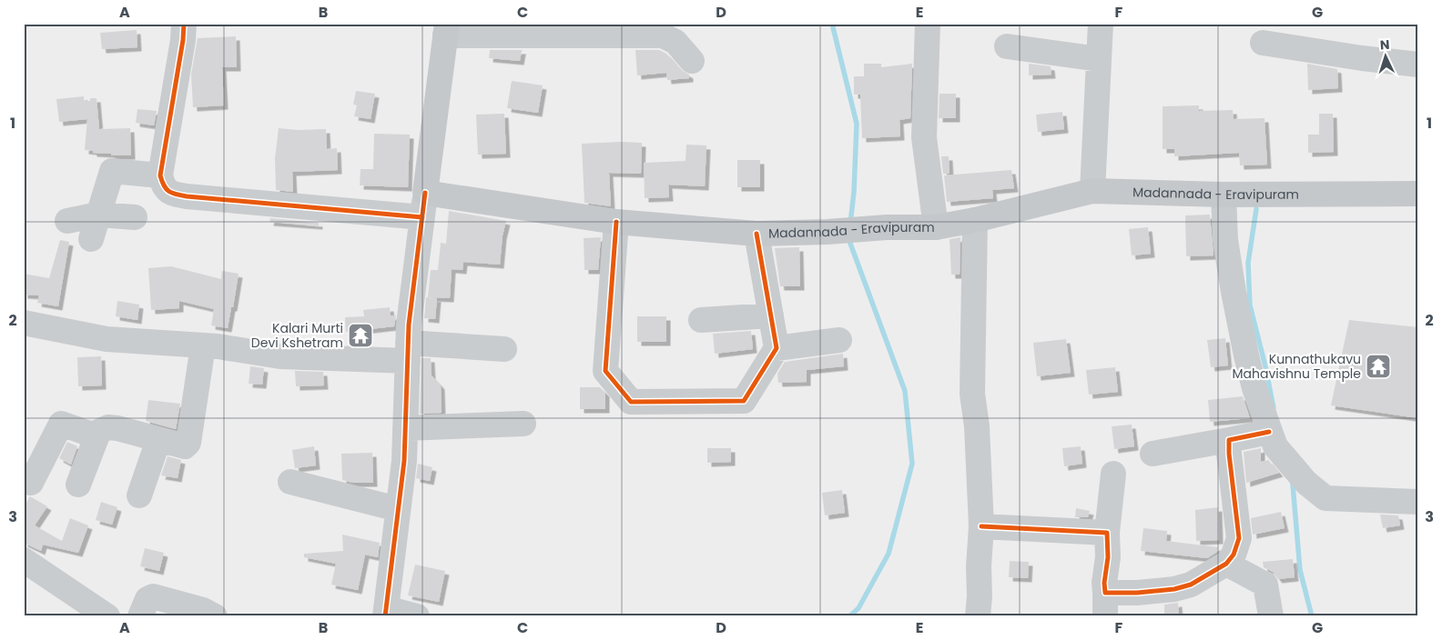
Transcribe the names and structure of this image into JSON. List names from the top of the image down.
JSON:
{
  "streets": {
    "main road": ["Madannada - Eravipuram"]
  },
  "places": {
    "temple": ["Kalari Murti Devi Kshetram", "Kunnathukavu Mahavishnu Temple"]
  },
  "north": "top",
  "grid": {
    "columns": [
      "A",
      "B",
      "C",
      "D",
      "E",
      "F",
      "G"
    ],
    "rows": ["1", "2", "3"]
  }
}
